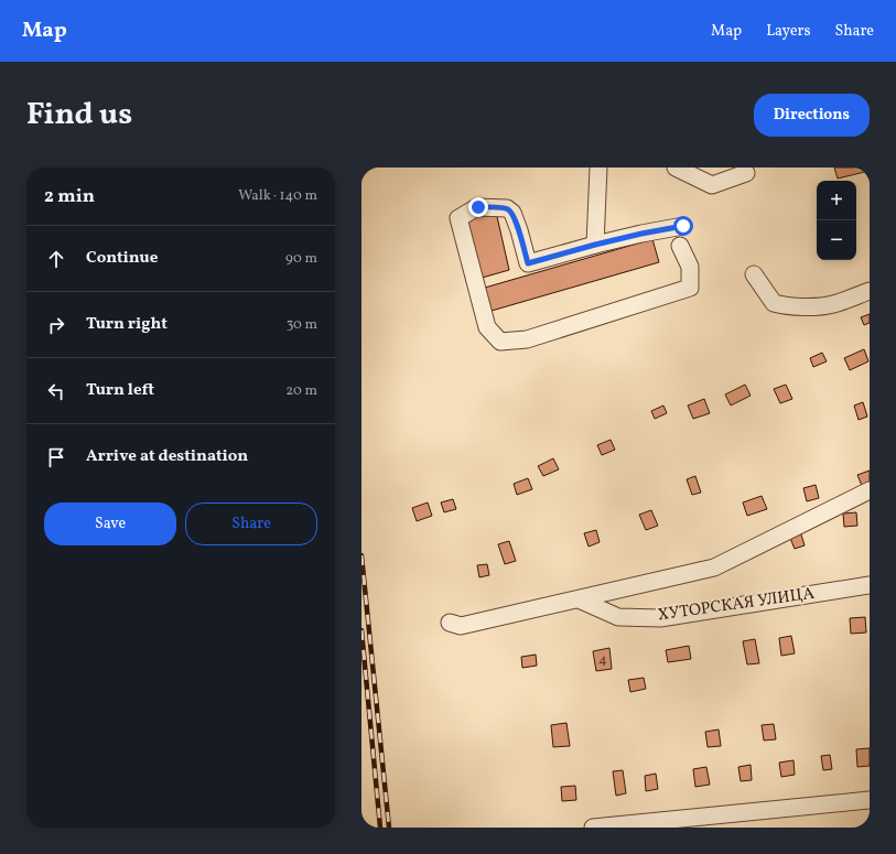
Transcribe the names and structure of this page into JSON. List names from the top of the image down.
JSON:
{
  "streets": {
    "street": ["ХУТОРСКАЯ УЛИЦА"]
  },
  "house_numbers": ["4"],
  "page": {
    "header": "Map",
    "nav": ["Map", "Layers", "Share"],
    "title": "Find us",
    "buttons": [
      "Directions",
      ["Save", "Share"]
    ],
    "heading": ["2 min", "Walk · 140 m"],
    "map_buttons": ["+", "−"],
    "list": [
      ["Continue", "90 m"],
      ["Turn right", "30 m"],
      ["Turn left", "20 m"],
      "Arrive at destination"
    ]
  }
}
